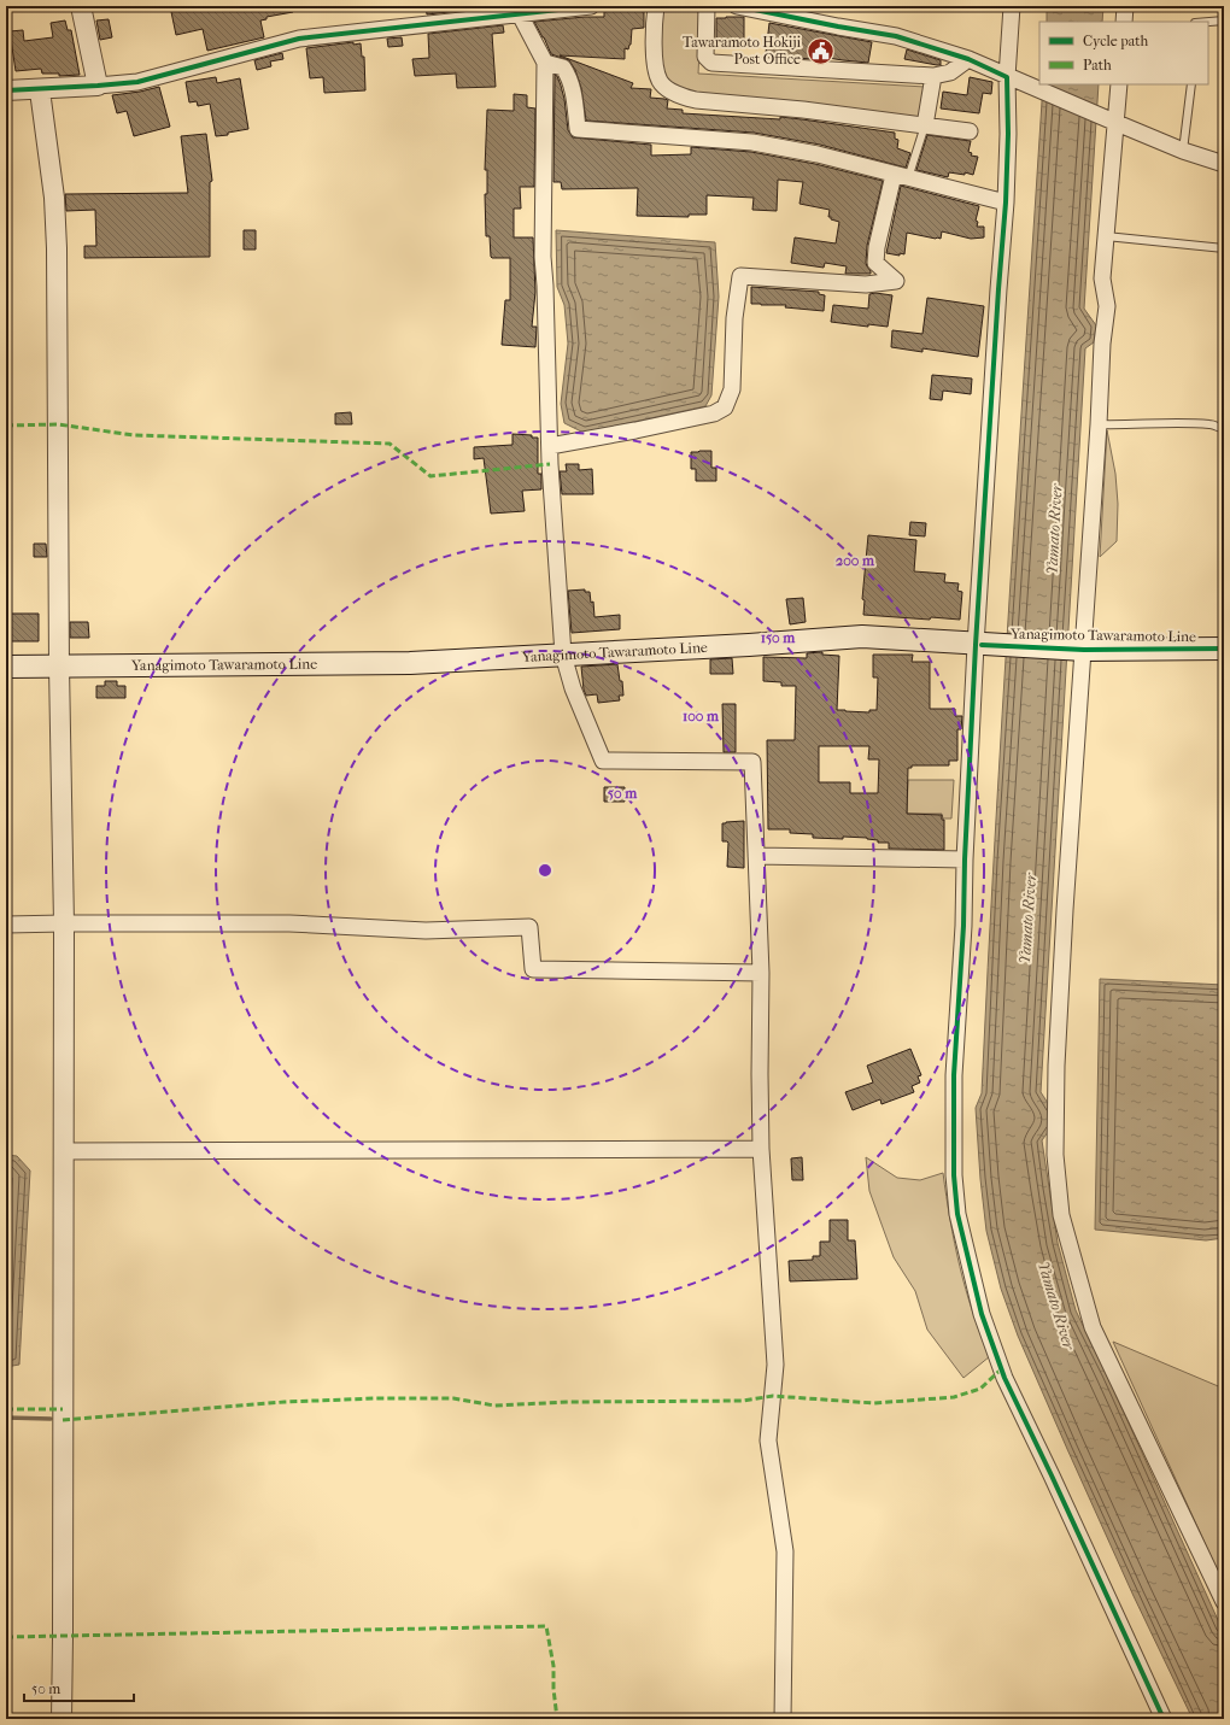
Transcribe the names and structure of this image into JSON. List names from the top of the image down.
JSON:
{
  "streets": {
    "main road": ["Yanagimoto Tawaramoto Line"]
  },
  "water": ["Yamato River"],
  "places": {
    "public building": ["Tawaramoto Hokiji Post Office"]
  },
  "legend": ["Cycle path", "Path"],
  "scale_bar": "50 m",
  "rings": [
    "200 m",
    "150 m",
    "100 m",
    "50 m"
  ]
}
